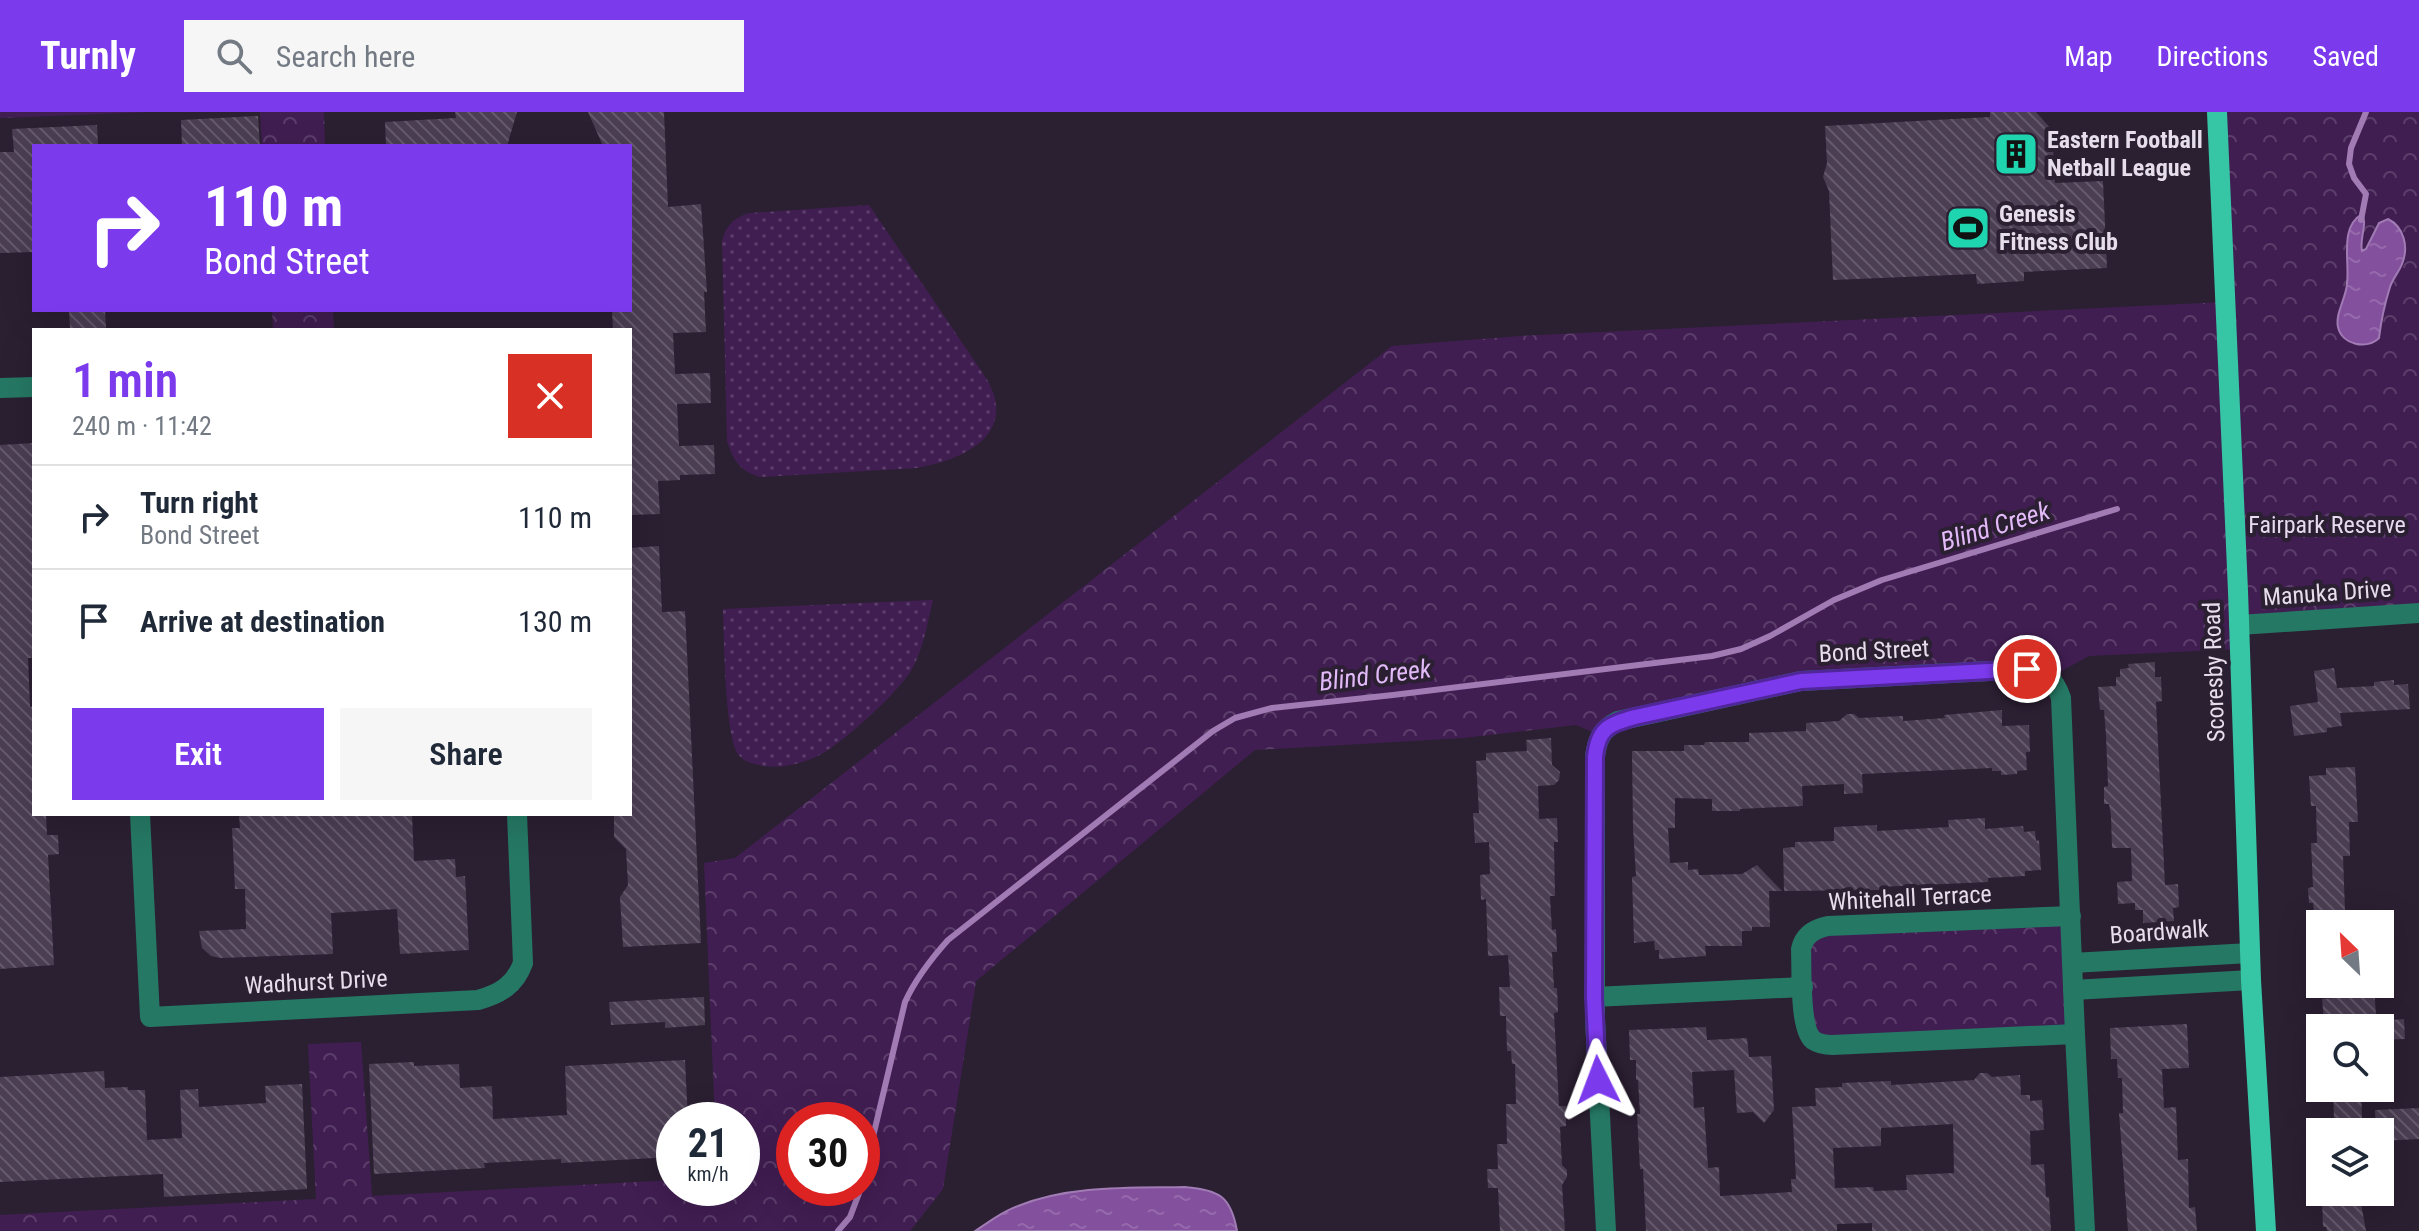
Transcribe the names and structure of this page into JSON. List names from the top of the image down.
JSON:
{
  "streets": {
    "main road": ["Scoresby Road"],
    "street": [
      "Manuka Drive",
      "Bond Street",
      "Whitehall Terrace",
      "Boardwalk",
      "Wadhurst Drive"
    ]
  },
  "crossings": [
    ["Manuka Drive", "Scoresby Road"],
    ["Bond Street", "Whitehall Terrace"],
    ["Bond Street", "Boardwalk"],
    ["Scoresby Road", "Boardwalk"]
  ],
  "water": ["Blind Creek"],
  "parks": ["Fairpark Reserve"],
  "places": {
    "building": ["Eastern Football Netball League"],
    "sports": ["Genesis Fitness Club"]
  },
  "north": "top left",
  "page": {
    "header": "Turnly",
    "search": "Search here",
    "nav": ["Map", "Directions", "Saved"],
    "turn": ["110 m", "Bond Street"],
    "heading": ["1 min", "240 m · 11:42"],
    "list": [
      {
        "name": "Turn right",
        "note": "Bond Street",
        "value": "110 m"
      },
      {
        "name": "Arrive at destination",
        "value": "130 m"
      }
    ],
    "buttons": ["Exit", "Share"],
    "speed": "21 km/h",
    "limit": "30"
  }
}
